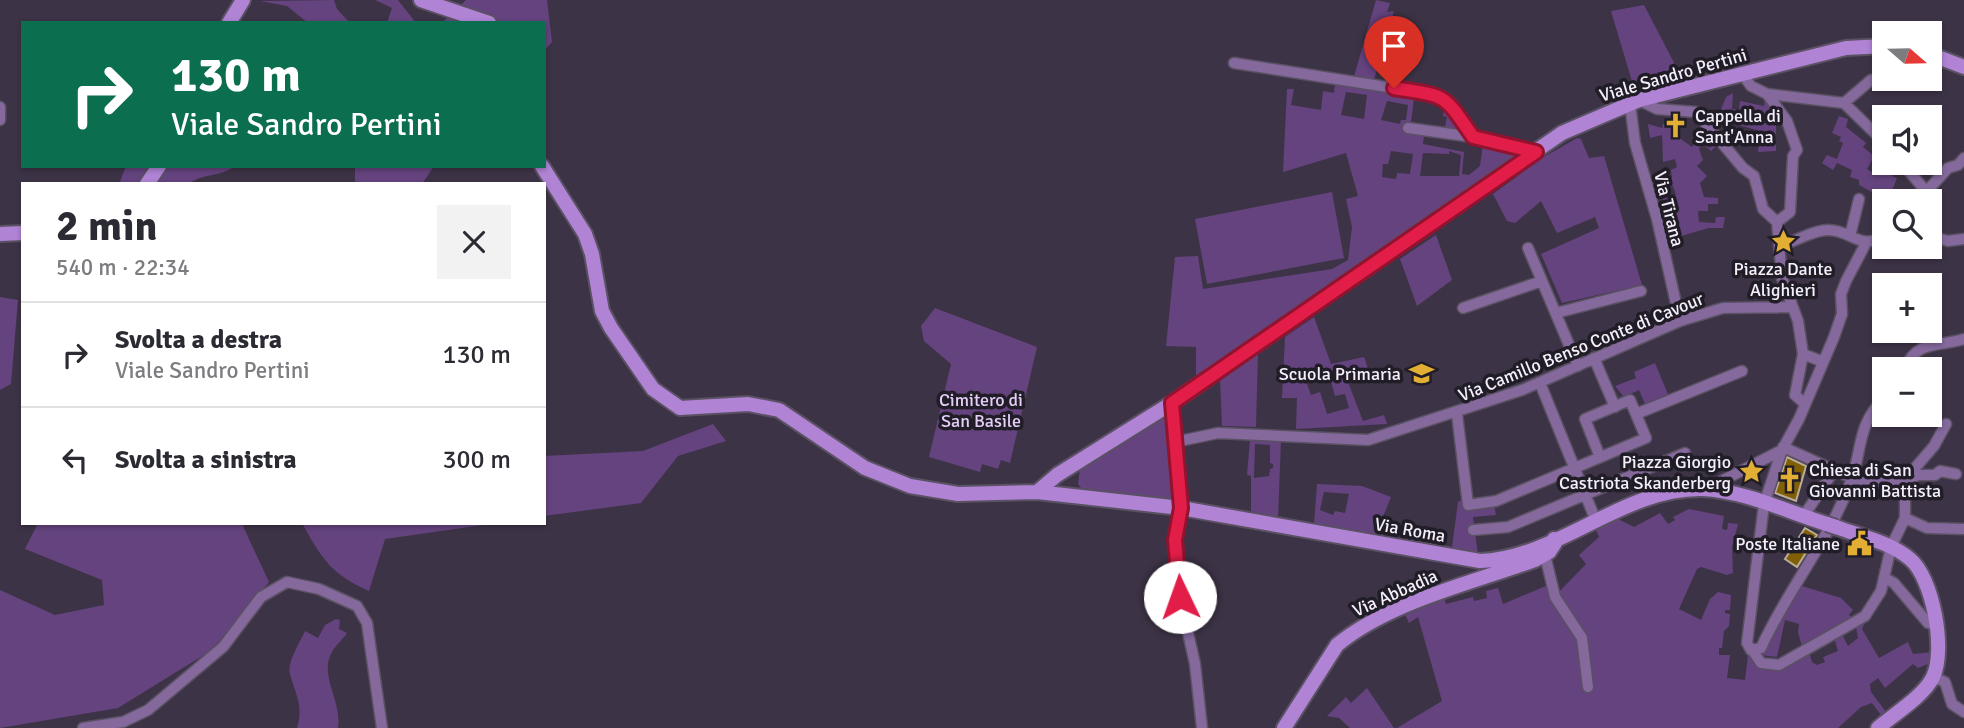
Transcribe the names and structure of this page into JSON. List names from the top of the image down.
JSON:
{
  "streets": {
    "street": [
      "Viale Sandro Pertini",
      "Via Tirana",
      "Via Camillo Benso Conte di Cavour",
      "Via Roma",
      "Via Abbadia"
    ]
  },
  "crossings": [
    ["Viale Sandro Pertini", "Via Tirana"],
    ["Viale Sandro Pertini", "Via Roma"],
    ["Via Tirana", "Via Camillo Benso Conte di Cavour"]
  ],
  "parks": ["Cimitero di San Basile"],
  "places": {
    "church": ["Cappella di Sant'Anna", "Chiesa di San Giovanni Battista"],
    "place": ["Piazza Dante Alighieri", "Piazza Giorgio Castriota Skanderberg"],
    "school or university": ["Scuola Primaria"],
    "public building": ["Poste Italiane"]
  },
  "north": "right",
  "page": {
    "map_buttons": ["+", "−"],
    "turn": ["130 m", "Viale Sandro Pertini"],
    "heading": ["2 min", "540 m · 22:34"],
    "list": [
      {
        "name": "Svolta a destra",
        "note": "Viale Sandro Pertini",
        "value": "130 m"
      },
      {
        "name": "Svolta a sinistra",
        "value": "300 m"
      }
    ]
  }
}
